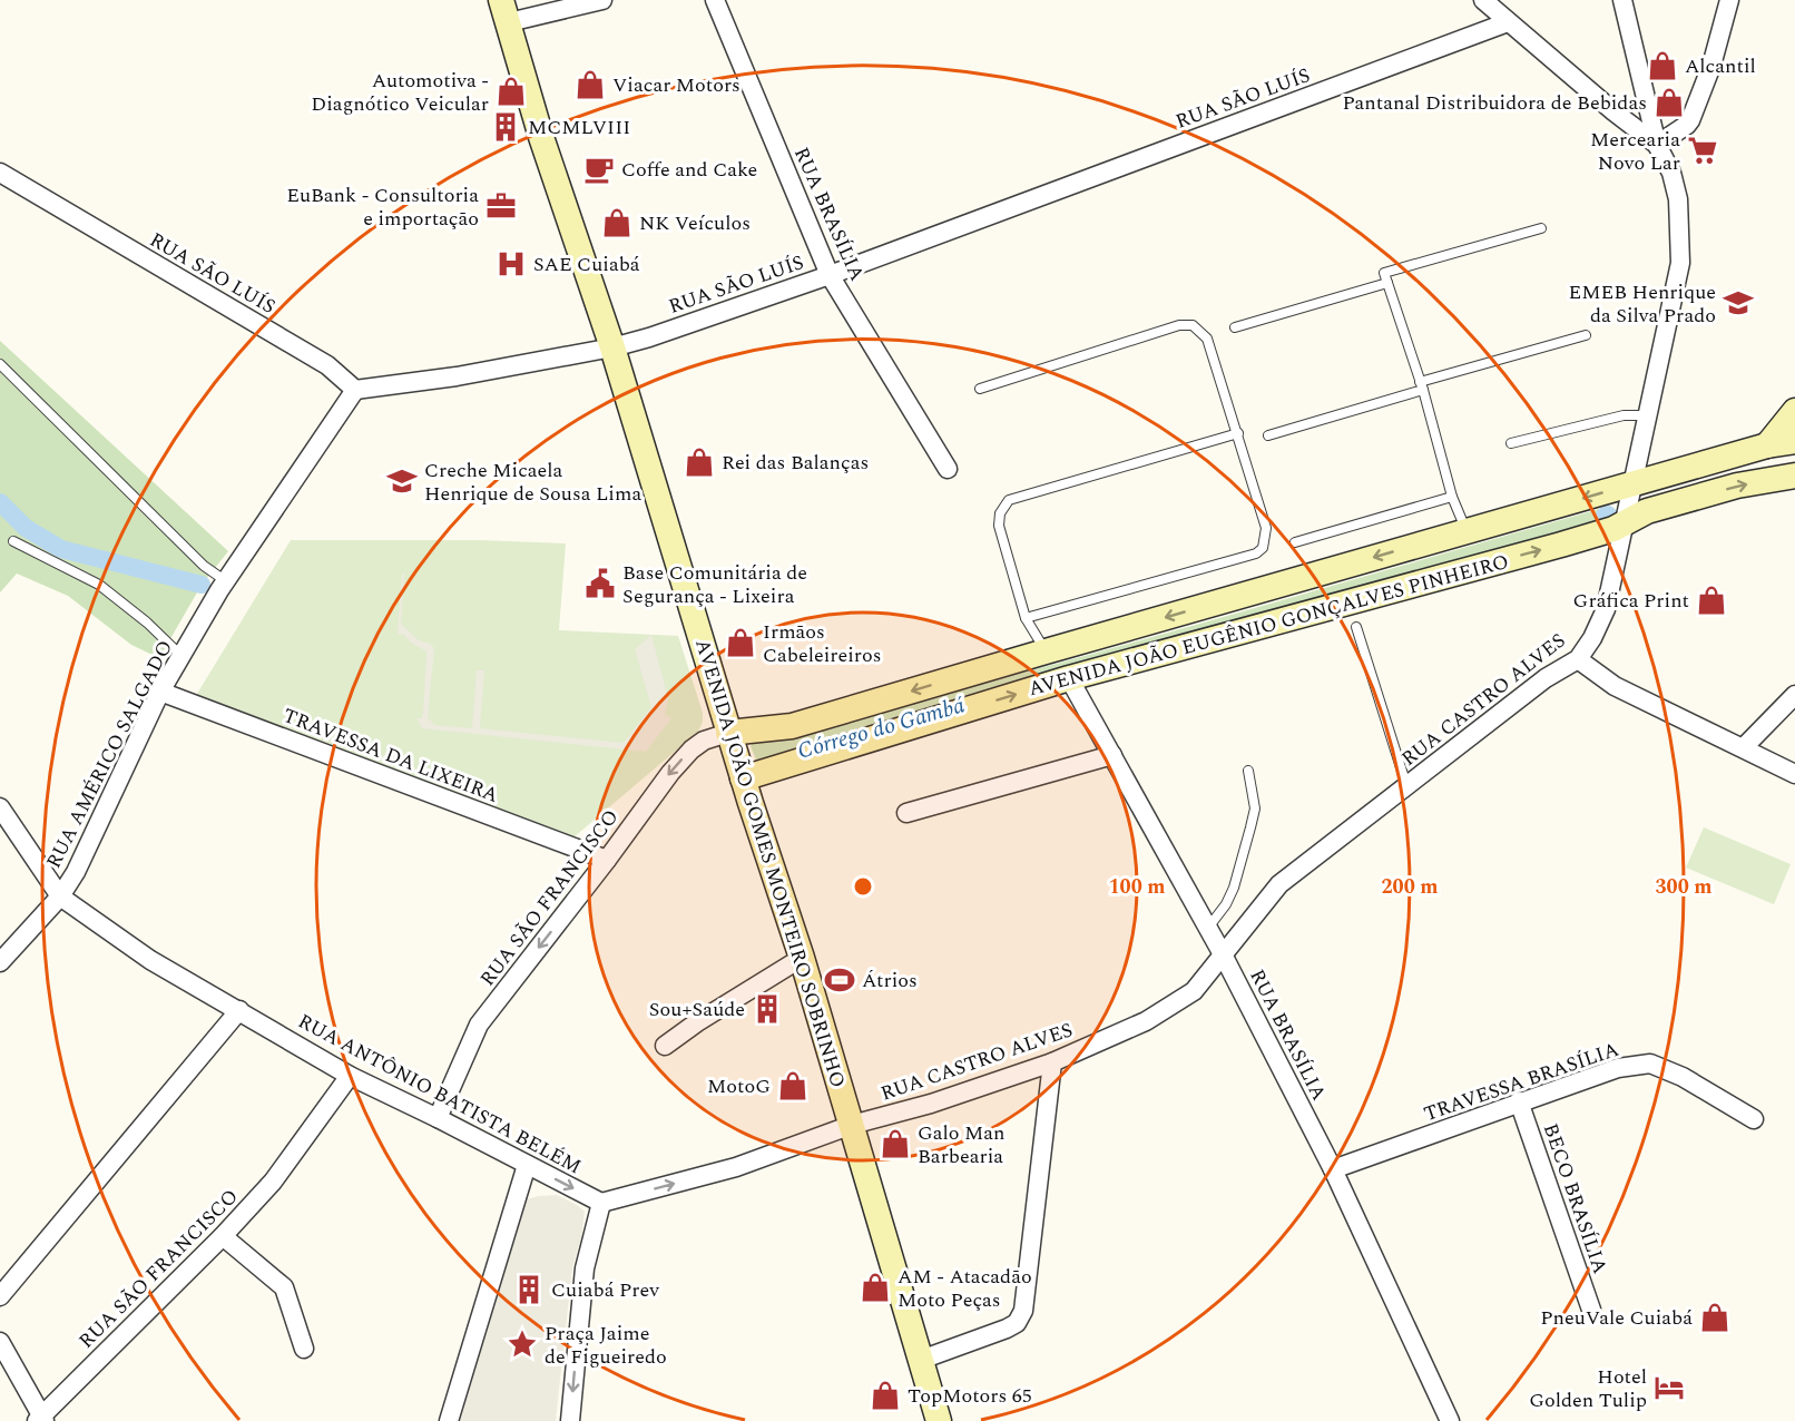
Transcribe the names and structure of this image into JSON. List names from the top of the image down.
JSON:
{
  "streets": {
    "street": [
      "RUA SÃO LUÍS",
      "RUA BRASÍLIA",
      "AVENIDA JOÃO EUGÊNIO GONÇALVES PINHEIRO",
      "RUA CASTRO ALVES",
      "RUA AMÉRICO SALGADO",
      "TRAVESSA DA LIXEIRA",
      "AVENIDA JOÃO GOMES MONTEIRO SOBRINHO",
      "RUA SÃO FRANCISCO",
      "TRAVESSA BRASÍLIA",
      "RUA ANTÔNIO BATISTA BELÉM",
      "BECO BRASÍLIA"
    ]
  },
  "crossings": [
    ["RUA SÃO LUÍS", "RUA BRASÍLIA"],
    ["RUA SÃO LUÍS", "RUA CASTRO ALVES"],
    ["RUA SÃO LUÍS", "RUA AMÉRICO SALGADO"],
    ["RUA SÃO LUÍS", "AVENIDA JOÃO GOMES MONTEIRO SOBRINHO"],
    ["RUA BRASÍLIA", "AVENIDA JOÃO EUGÊNIO GONÇALVES PINHEIRO"],
    ["RUA BRASÍLIA", "RUA CASTRO ALVES"],
    ["RUA BRASÍLIA", "TRAVESSA BRASÍLIA"],
    ["AVENIDA JOÃO EUGÊNIO GONÇALVES PINHEIRO", "RUA CASTRO ALVES"],
    ["AVENIDA JOÃO EUGÊNIO GONÇALVES PINHEIRO", "AVENIDA JOÃO GOMES MONTEIRO SOBRINHO"],
    ["AVENIDA JOÃO EUGÊNIO GONÇALVES PINHEIRO", "RUA SÃO FRANCISCO"],
    ["RUA CASTRO ALVES", "AVENIDA JOÃO GOMES MONTEIRO SOBRINHO"],
    ["RUA AMÉRICO SALGADO", "TRAVESSA DA LIXEIRA"],
    ["RUA AMÉRICO SALGADO", "RUA ANTÔNIO BATISTA BELÉM"],
    ["TRAVESSA DA LIXEIRA", "RUA SÃO FRANCISCO"],
    ["AVENIDA JOÃO GOMES MONTEIRO SOBRINHO", "RUA SÃO FRANCISCO"],
    ["RUA SÃO FRANCISCO", "RUA ANTÔNIO BATISTA BELÉM"],
    ["TRAVESSA BRASÍLIA", "BECO BRASÍLIA"]
  ],
  "one_way": ["RUA SÃO FRANCISCO"],
  "water": ["Córrego do Gambá"],
  "places": {
    "shop": [
      "Alcantil",
      "Viacar Motors",
      "Automotiva - Diagnótico Veicular",
      "Pantanal Distribuidora de Bebidas",
      "NK Veículos",
      "Rei das Balanças",
      "Gráfica Print",
      "Irmãos Cabeleireiros",
      "MotoG",
      "Galo Man Barbearia",
      "AM - Atacadão Moto Peças",
      "PneuVale Cuiabá",
      "TopMotors 65"
    ],
    "building": ["MCMLVIII", "Sou+Saúde", "Cuiabá Prev"],
    "supermarket": ["Mercearia Novo Lar"],
    "cafe": ["Coffe and Cake"],
    "office": ["EuBank - Consultoria e importação"],
    "hospital": ["SAE Cuiabá"],
    "school or university": ["EMEB Henrique da Silva Prado", "Creche Micaela Henrique de Sousa Lima"],
    "public building": ["Base Comunitária de Segurança - Lixeira"],
    "sports": ["Átrios"],
    "place": ["Praça Jaime de Figueiredo"],
    "hotel": ["Hotel Golden Tulip"]
  },
  "rings": ["100 m", "200 m", "300 m"]
}
